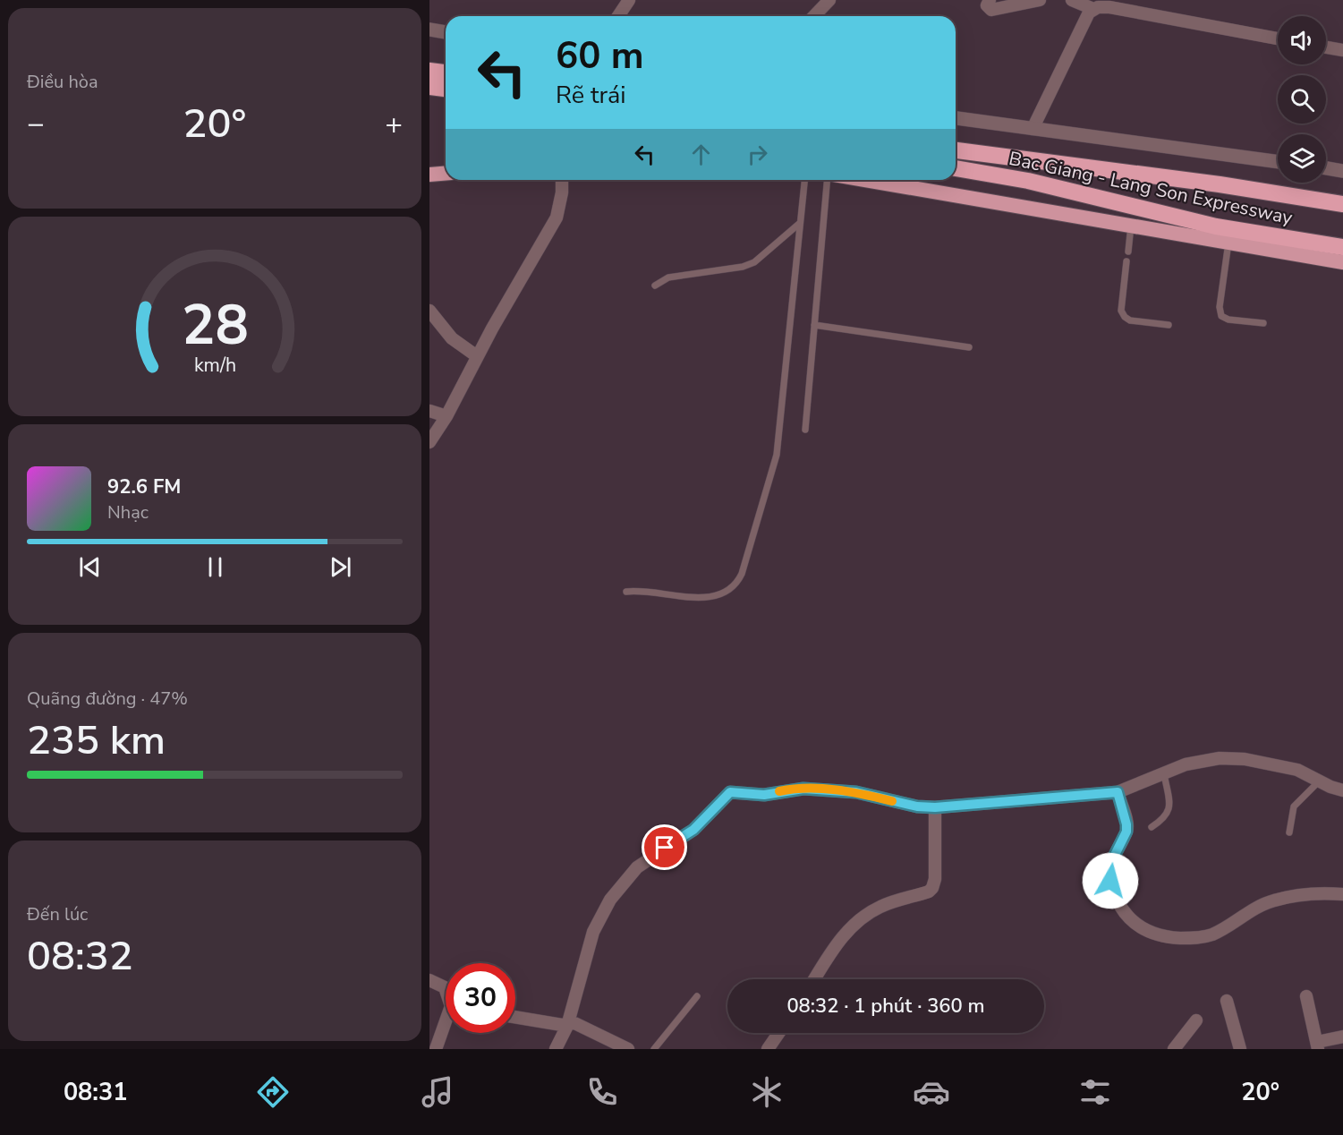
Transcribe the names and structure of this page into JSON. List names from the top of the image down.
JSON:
{
  "streets": {
    "highway": ["Bac Giang - Lang Son Expressway"]
  },
  "page": {
    "tile": [
      "Điều hòa",
      ["Quãng đường · 47%", "235 km"],
      ["Đến lúc", "08:32"]
    ],
    "turn": ["60 m", "Rẽ trái"],
    "heat": ["−", "20°", "+"],
    "song": ["92.6 FM", "Nhạc"],
    "limit": "30",
    "trip": "08:32 · 1 phút · 360 m",
    "tabs": ["08:31", "20°"],
    "gauge": ["28", "km/h"]
  }
}
